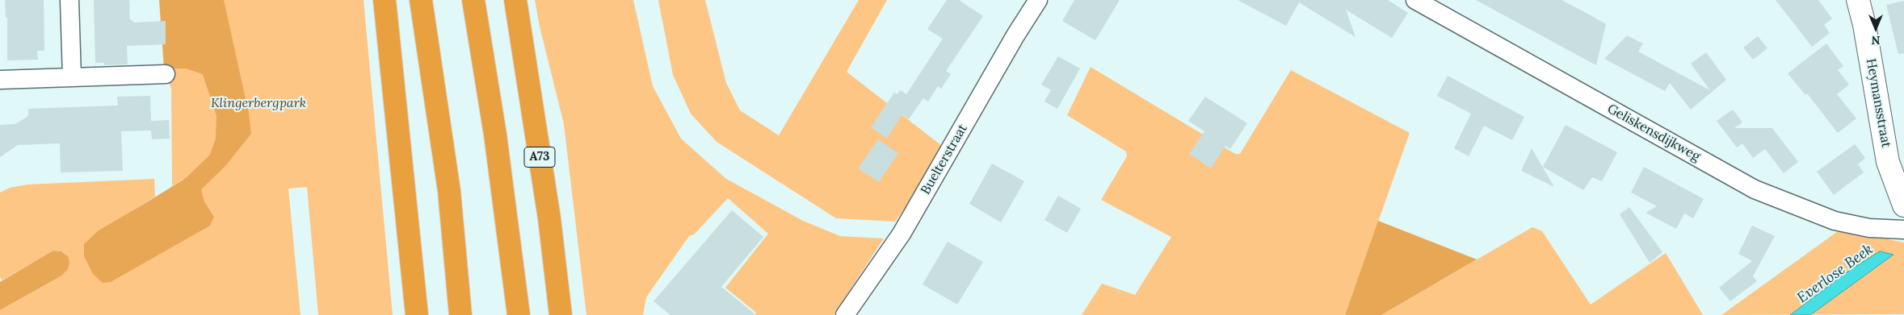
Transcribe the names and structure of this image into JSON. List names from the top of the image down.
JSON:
{
  "streets": {
    "highway": ["A73"],
    "street": ["Heymansstraat", "Geliskensdijkweg", "Buelterstraat"]
  },
  "water": ["Everlose Beek"],
  "parks": ["Klingerbergpark"],
  "north": "bottom"
}
